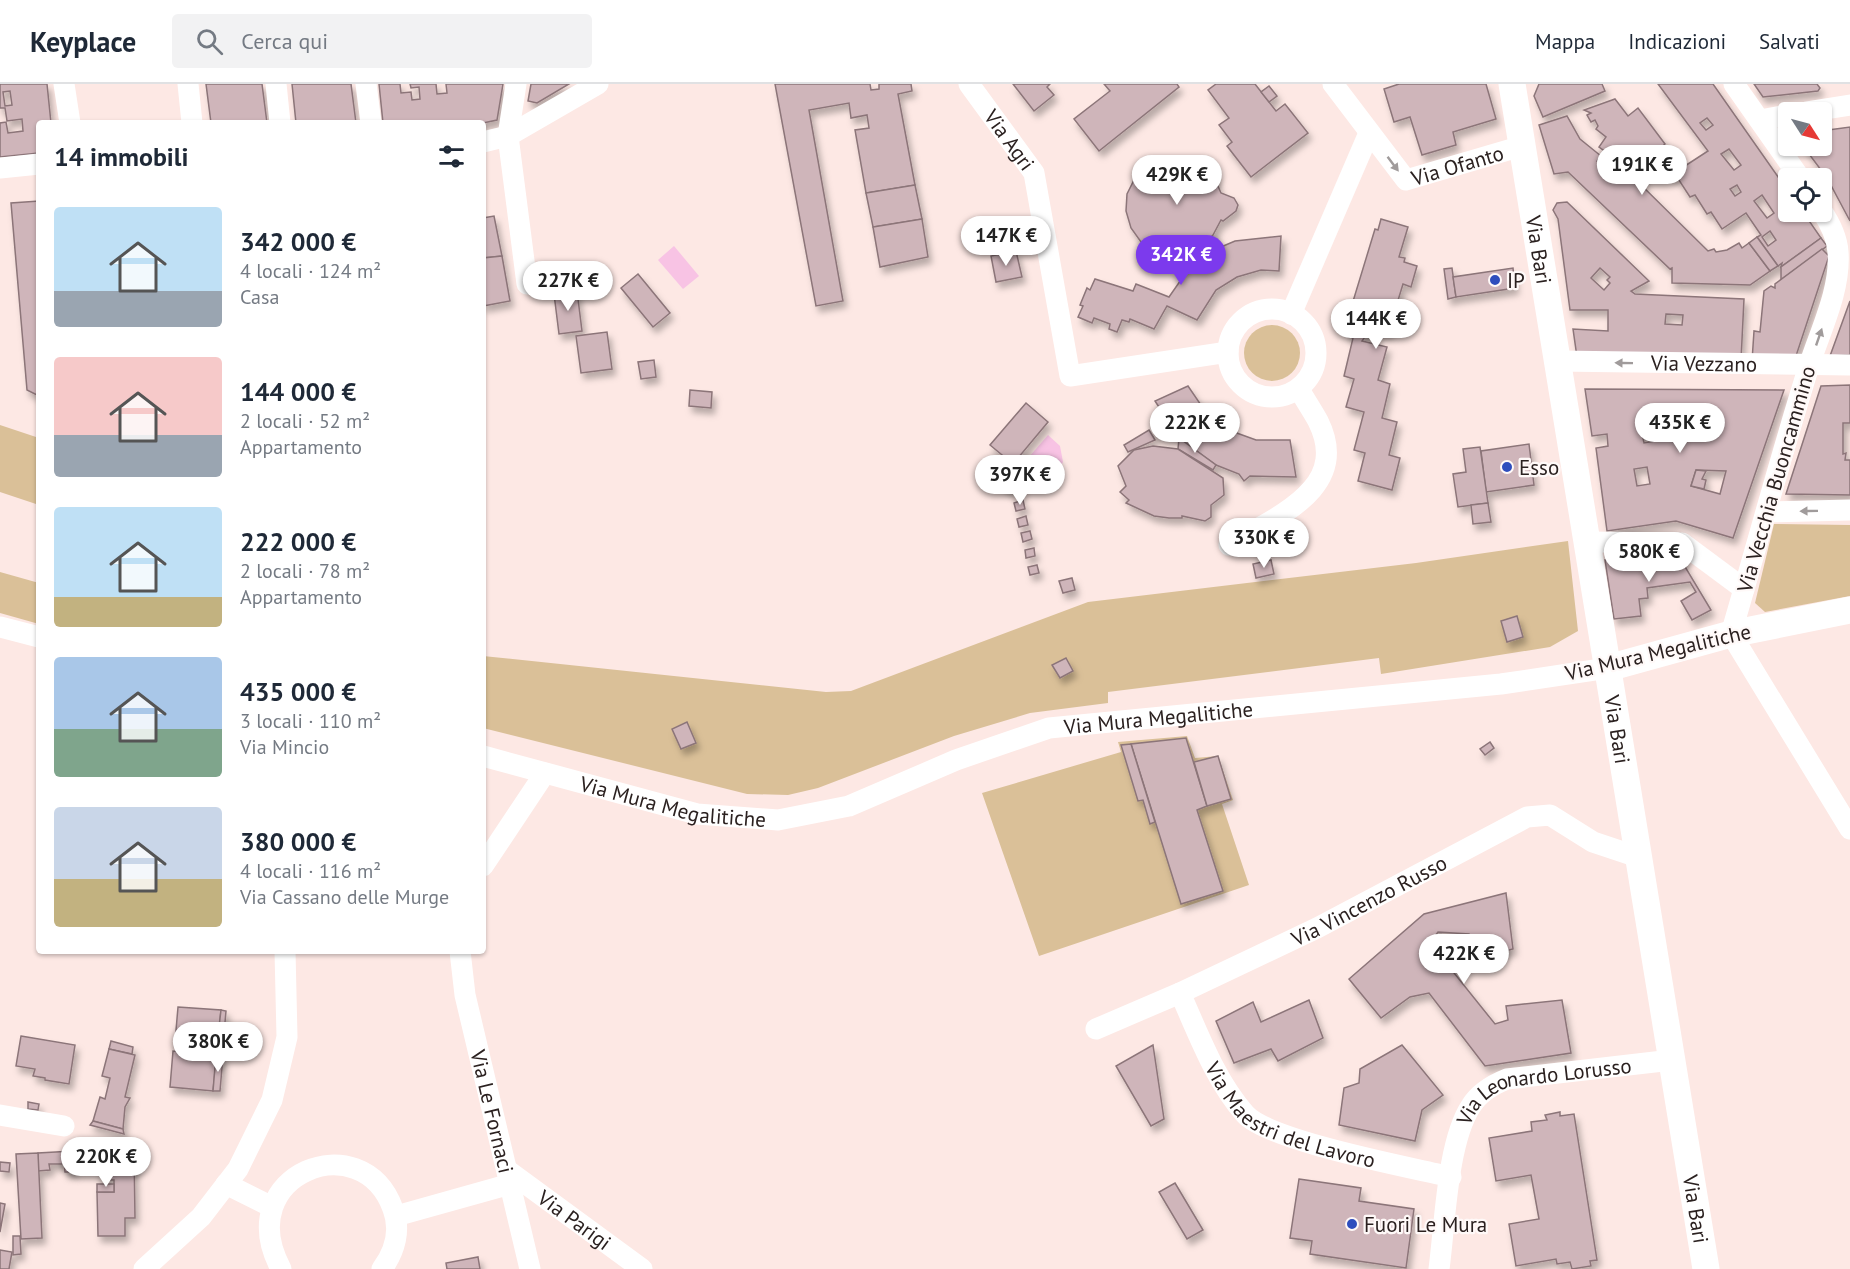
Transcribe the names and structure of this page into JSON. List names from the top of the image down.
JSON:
{
  "streets": {
    "main road": ["Via Bari", "Via Mura Megalitiche"],
    "street": [
      "Via Agri",
      "Via Ofanto",
      "Via Vezzano",
      "Via Vecchia Buoncammino",
      "Via Vincenzo Russo",
      "Via Leonardo Lorusso",
      "Via Maestri del Lavoro",
      "Via Le Fornaci",
      "Via Parigi"
    ]
  },
  "crossings": [
    ["Via Ofanto", "Via Bari"],
    ["Via Bari", "Via Vezzano"],
    ["Via Bari", "Via Mura Megalitiche"],
    ["Via Bari", "Via Vincenzo Russo"],
    ["Via Bari", "Via Leonardo Lorusso"],
    ["Via Vezzano", "Via Vecchia Buoncammino"],
    ["Via Vecchia Buoncammino", "Via Mura Megalitiche"],
    ["Via Vincenzo Russo", "Via Maestri del Lavoro"],
    ["Via Leonardo Lorusso", "Via Maestri del Lavoro"],
    ["Via Le Fornaci", "Via Parigi"]
  ],
  "one_way": ["Via Ofanto"],
  "places": ["IP", "Esso", "Fuori Le Mura"],
  "north": "bottom right",
  "page": {
    "header": "Keyplace",
    "search": "Cerca qui",
    "nav": ["Mappa", "Indicazioni", "Salvati"],
    "heading": "14 immobili",
    "price": [
      "191K €",
      "429K €",
      "147K €",
      "342K €",
      "227K €",
      "144K €",
      "222K €",
      "435K €",
      "397K €",
      "330K €",
      "580K €",
      "422K €",
      "380K €",
      "220K €"
    ],
    "list": [
      {
        "name": "342 000 €",
        "note": "4 locali · 124 m² · Casa"
      },
      {
        "name": "144 000 €",
        "note": "2 locali · 52 m² · Appartamento"
      },
      {
        "name": "222 000 €",
        "note": "2 locali · 78 m² · Appartamento"
      },
      {
        "name": "435 000 €",
        "note": "3 locali · 110 m² · Via Mincio"
      },
      {
        "name": "380 000 €",
        "note": "4 locali · 116 m² · Via Cassano delle Murge"
      }
    ]
  }
}
